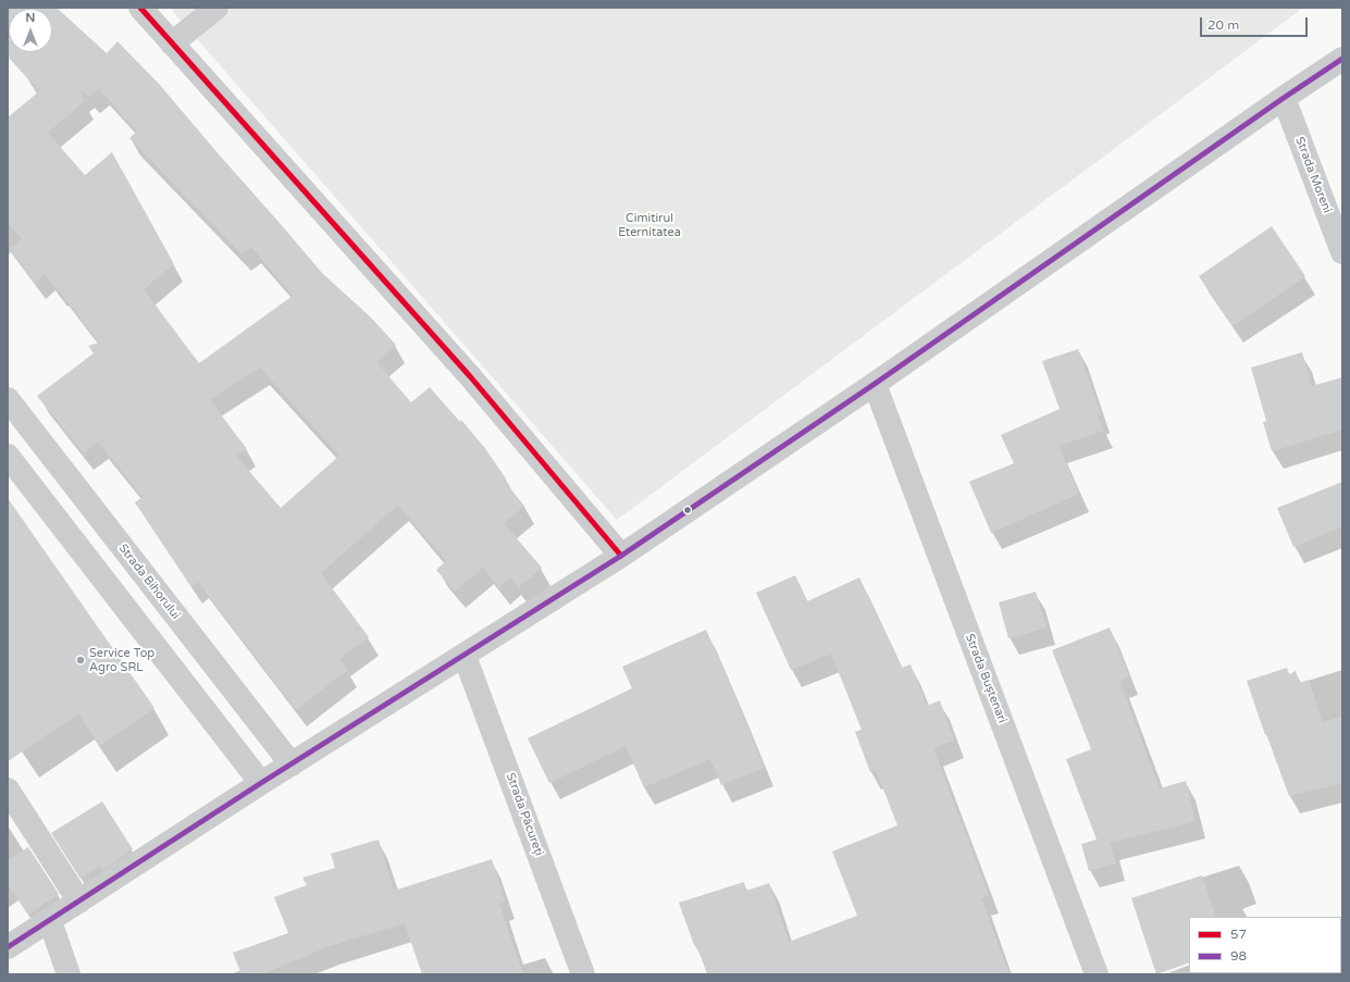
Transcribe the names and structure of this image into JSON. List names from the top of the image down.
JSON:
{
  "streets": {
    "street": [
      "Strada Moreni",
      "Strada Bihorului",
      "Strada Buștenari",
      "Strada Păcureți"
    ]
  },
  "parks": ["Cimitirul Eternitatea"],
  "places": ["Service Top Agro SRL"],
  "lines": ["transit line 57", "transit line 98"],
  "legend": ["57", "98"],
  "scale_bar": "20 m",
  "north": "top"
}
